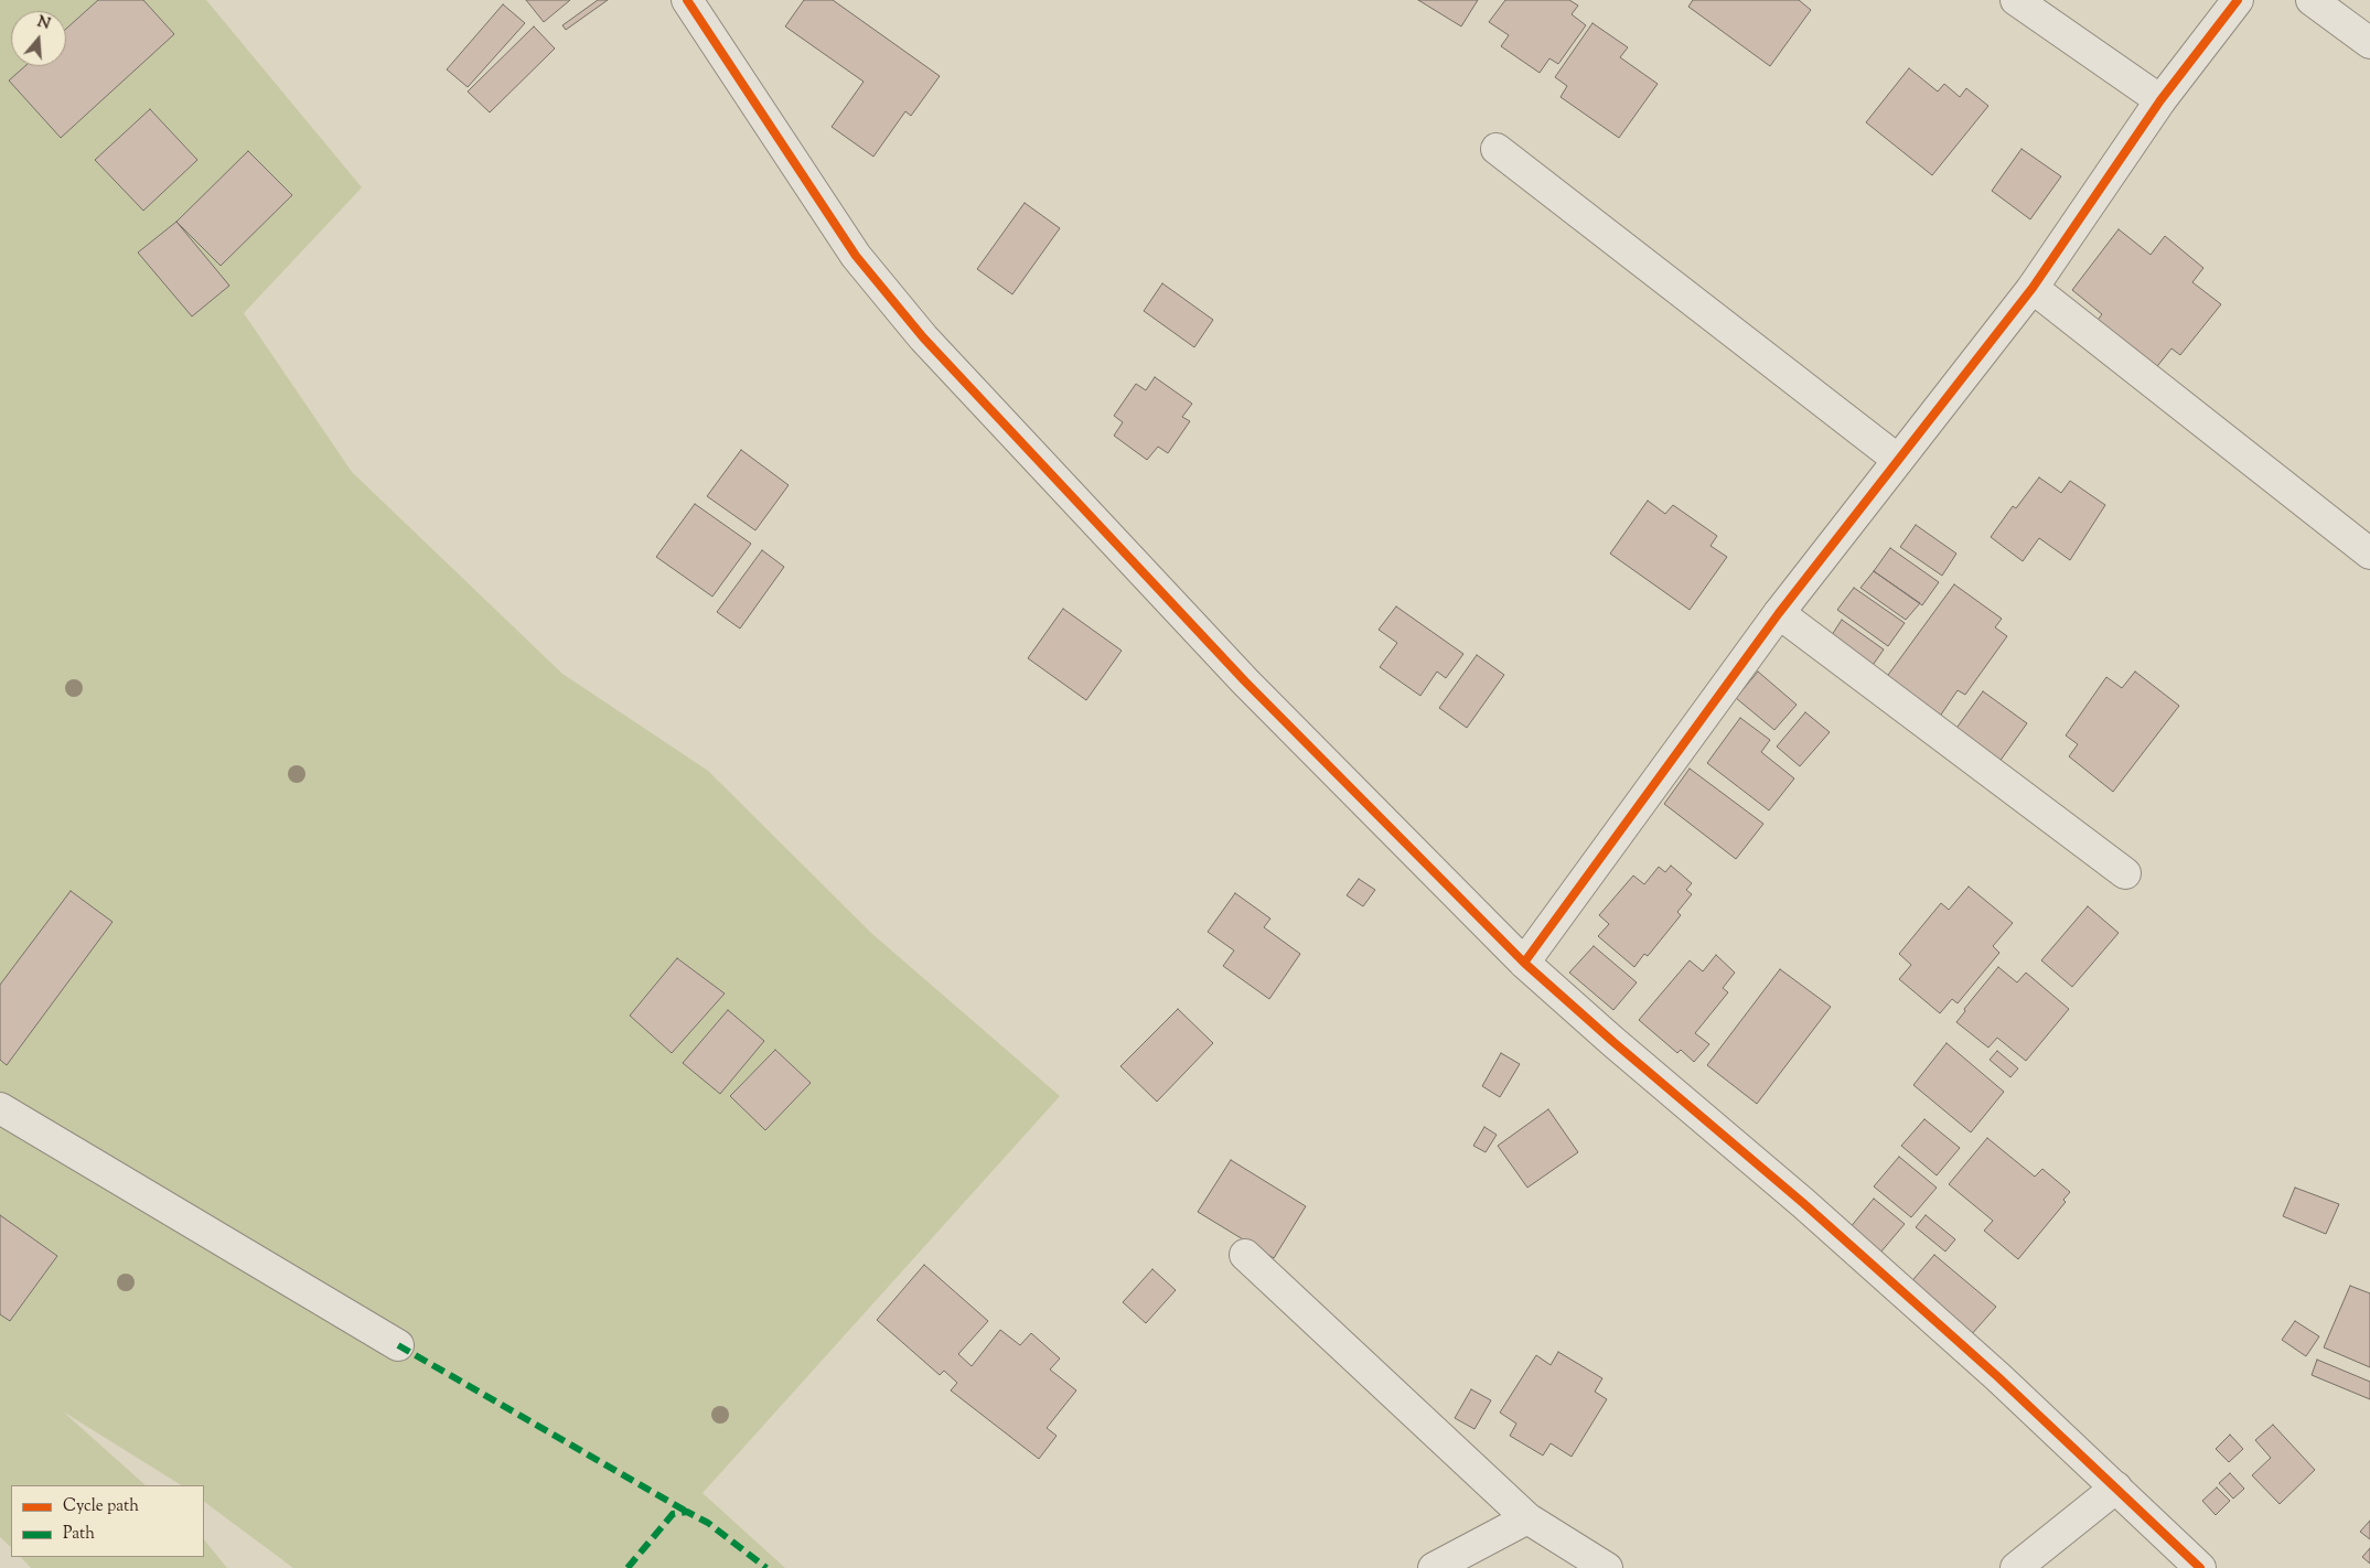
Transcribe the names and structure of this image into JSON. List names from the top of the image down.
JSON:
{
  "legend": ["Cycle path", "Path"],
  "north": "top"
}
